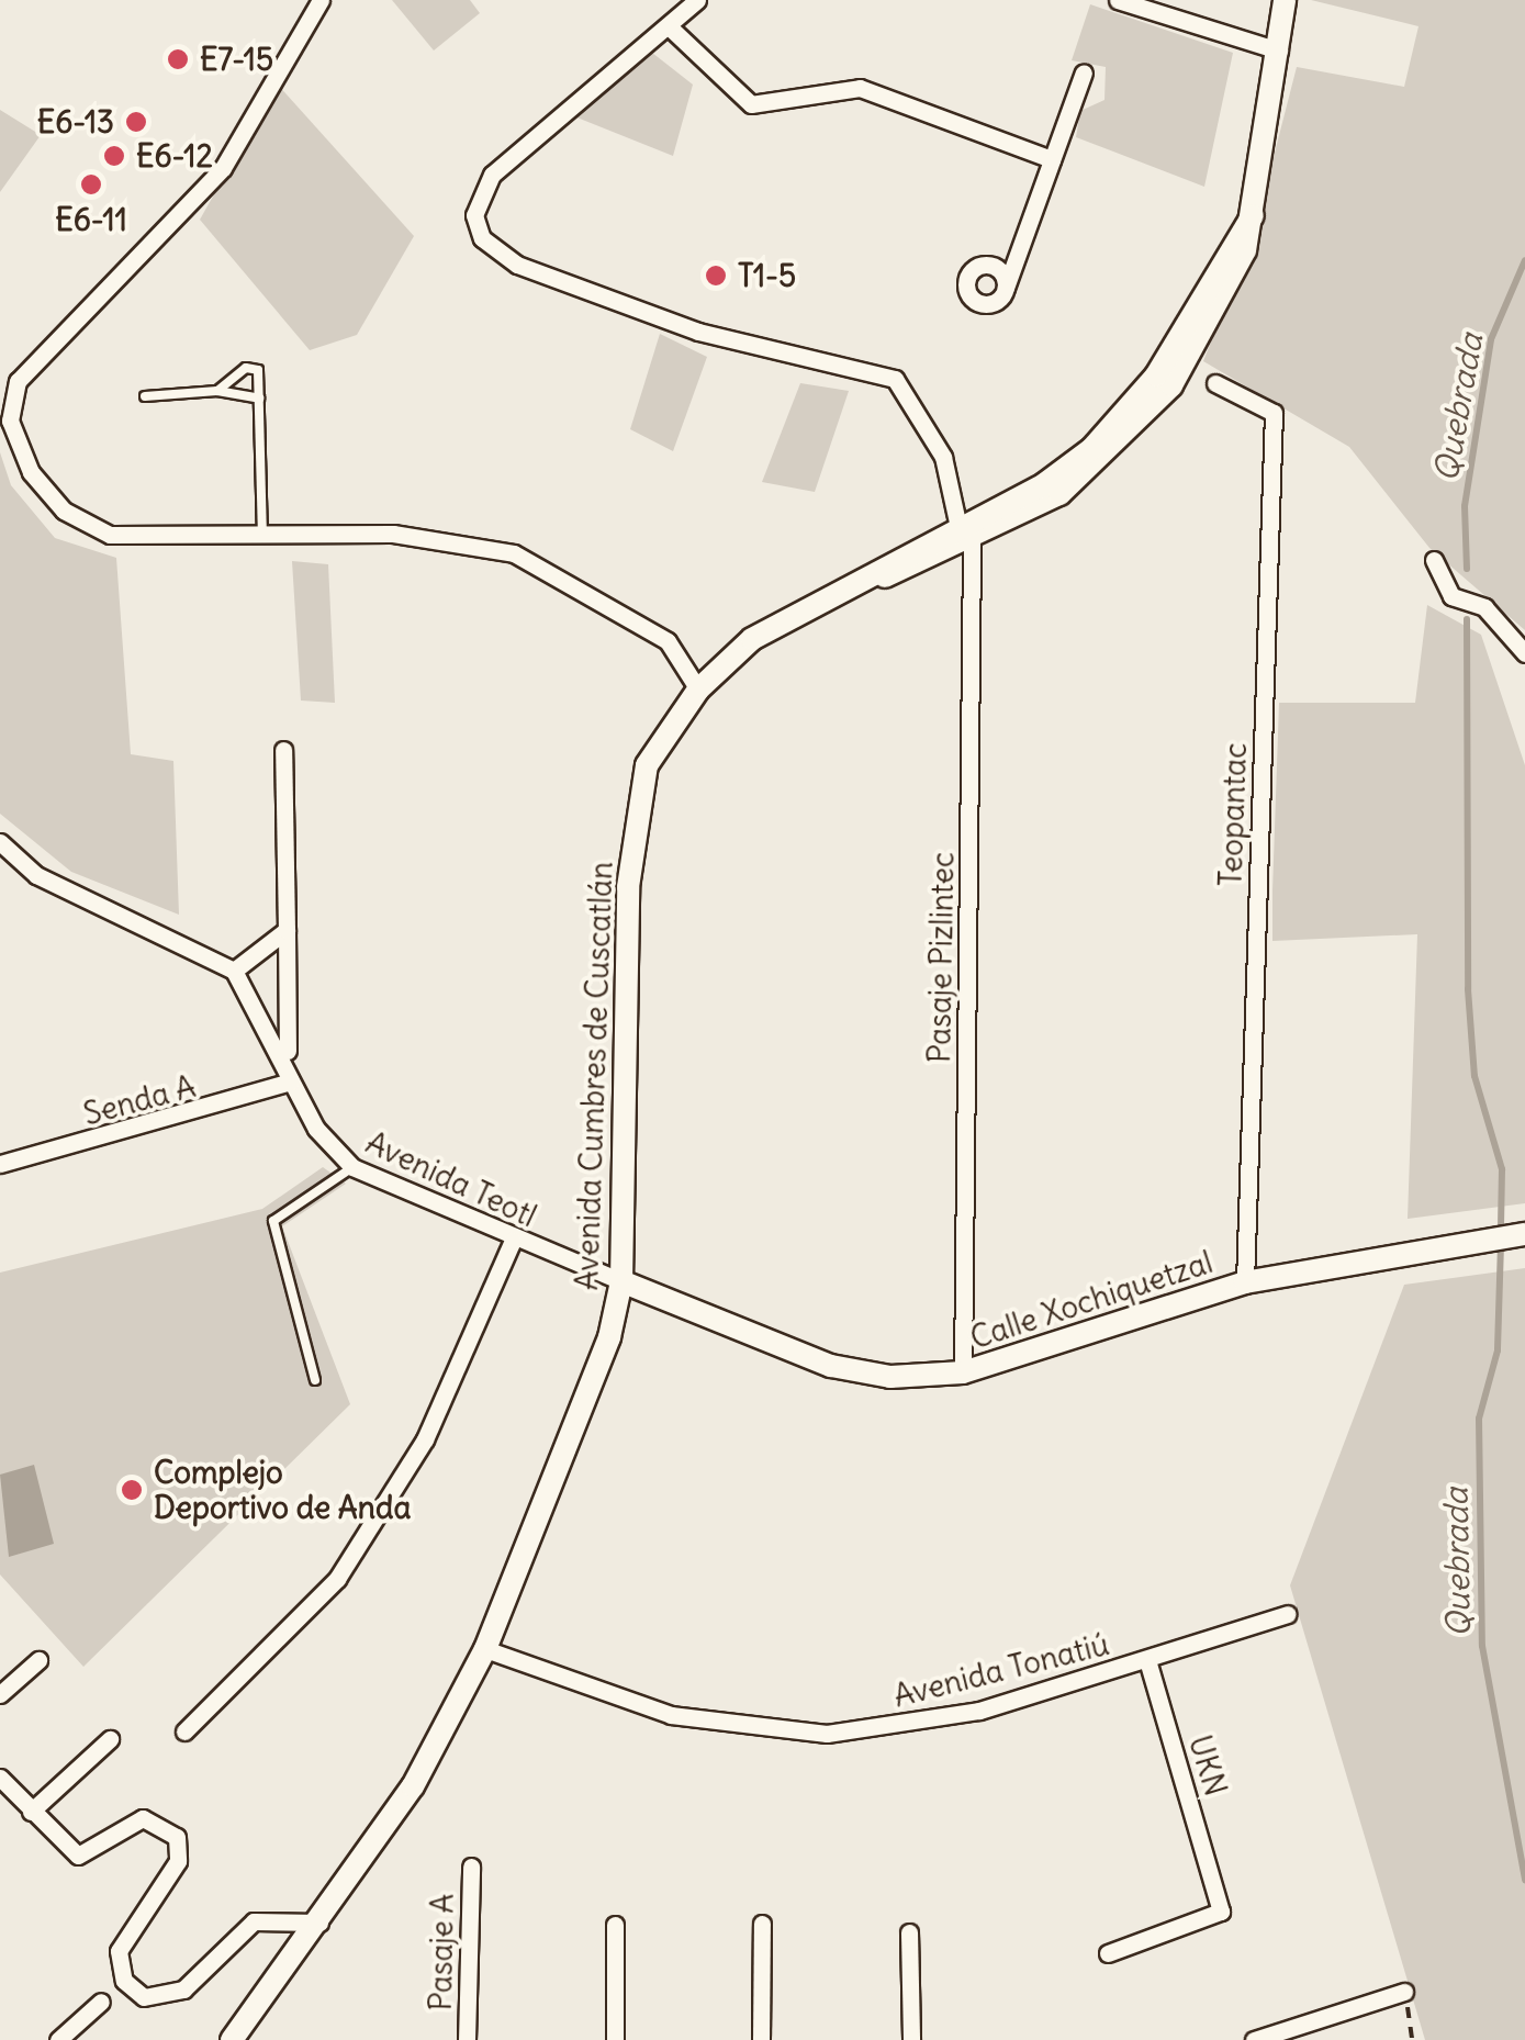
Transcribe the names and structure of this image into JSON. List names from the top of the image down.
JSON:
{
  "streets": {
    "main road": ["Avenida Cumbres de Cuscatlán", "Calle Xochiquetzal"],
    "street": [
      "Teopantac",
      "Pasaje Pizlintec",
      "Senda A",
      "Avenida Teotl",
      "Avenida Tonatiú",
      "UKN",
      "Pasaje A"
    ]
  },
  "crossings": [
    ["Teopantac", "Calle Xochiquetzal"],
    ["Pasaje Pizlintec", "Avenida Cumbres de Cuscatlán"],
    ["Pasaje Pizlintec", "Calle Xochiquetzal"],
    ["Avenida Cumbres de Cuscatlán", "Avenida Teotl"],
    ["Avenida Cumbres de Cuscatlán", "Calle Xochiquetzal"],
    ["Avenida Cumbres de Cuscatlán", "Avenida Tonatiú"],
    ["Senda A", "Avenida Teotl"],
    ["Avenida Teotl", "Calle Xochiquetzal"],
    ["Avenida Tonatiú", "UKN"]
  ],
  "water": ["Quebrada"],
  "places": [
    "E7-15",
    "E6-13",
    "E6-12",
    "E6-11",
    "T1-5",
    "Complejo Deportivo de Anda"
  ]
}
